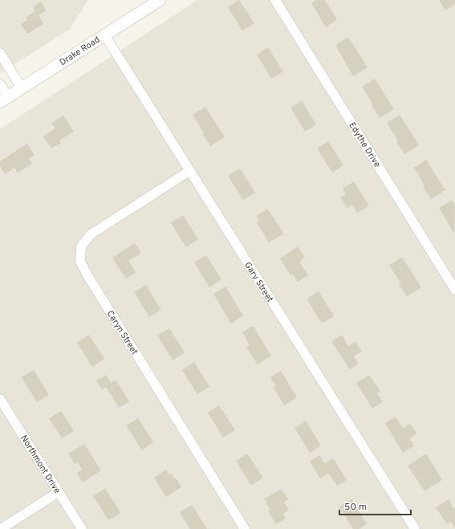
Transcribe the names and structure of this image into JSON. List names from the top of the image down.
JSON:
{
  "streets": {
    "street": [
      "Drake Road",
      "Edythe Drive",
      "Gary Street",
      "Caryn Street",
      "Northmont Drive"
    ]
  },
  "crossings": [
    ["Drake Road", "Gary Street"],
    ["Gary Street", "Caryn Street"]
  ],
  "scale_bar": "50 m"
}
